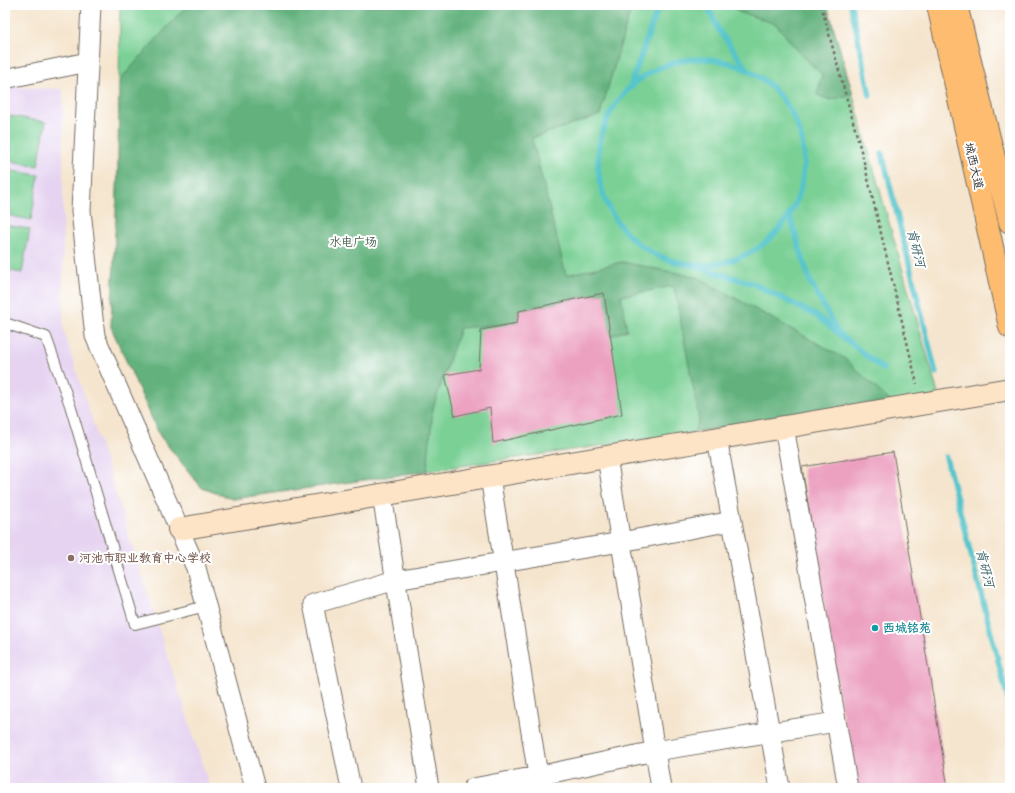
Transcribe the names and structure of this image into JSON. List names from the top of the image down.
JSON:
{
  "streets": {
    "main road": ["城西大道"]
  },
  "water": ["肯研河"],
  "parks": ["水电广场"],
  "places": ["河池市职业教育中心学校", "西城铭苑"]
}
